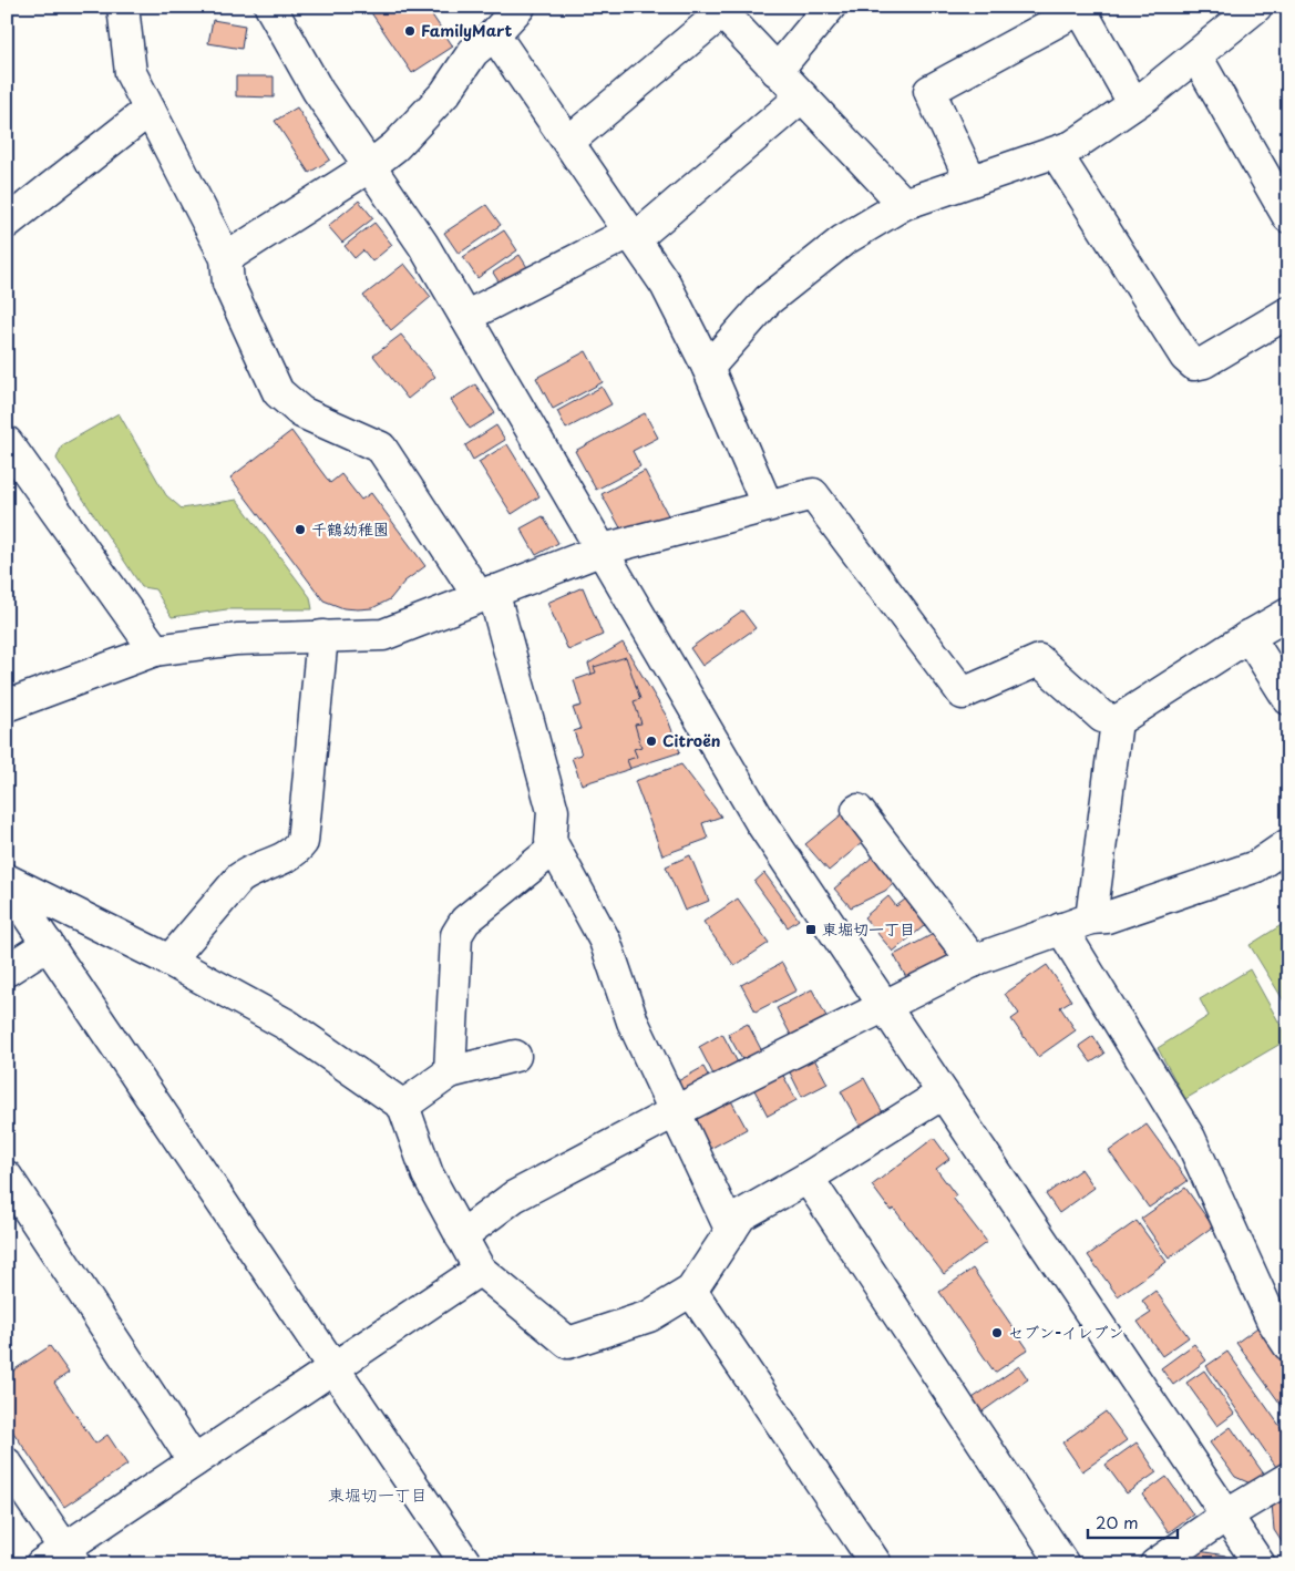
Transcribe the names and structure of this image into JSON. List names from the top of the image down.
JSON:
{
  "districts": ["東堀切一丁目"],
  "places": {
    "other": [
      "FamilyMart",
      "千鶴幼稚園",
      "Citroën",
      "セブン-イレブン"
    ],
    "transit": ["東堀切一丁目"]
  },
  "scale_bar": "20 m"
}
